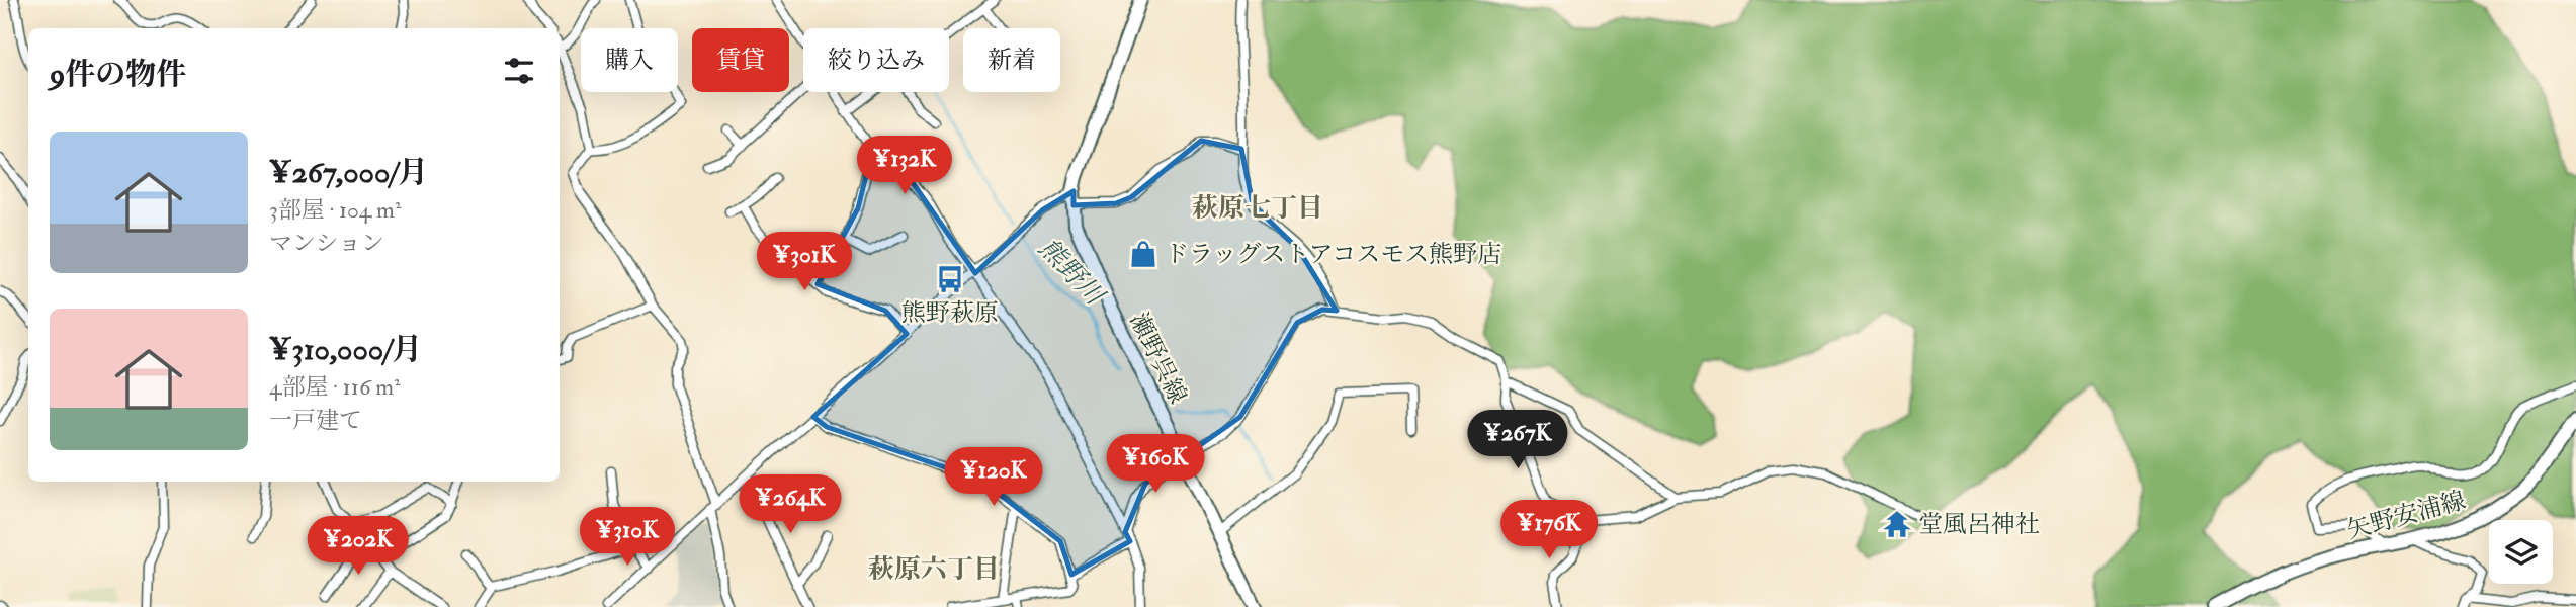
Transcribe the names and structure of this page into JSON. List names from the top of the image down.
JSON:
{
  "streets": {
    "main road": ["瀬野呉線", "矢野安浦線"]
  },
  "districts": ["萩原七丁目", "萩原六丁目"],
  "water": ["熊野川"],
  "places": {
    "shop": ["ドラッグストアコスモス熊野店"],
    "bus stop": ["熊野萩原"],
    "temple": ["堂風呂神社"]
  },
  "page": {
    "chip": [
      "購入",
      "賃貸",
      "絞り込み",
      "新着"
    ],
    "heading": "9件の物件",
    "list": [
      {
        "name": "¥267,000/月",
        "note": "3部屋 · 104 m² · マンション"
      },
      {
        "name": "¥310,000/月",
        "note": "4部屋 · 116 m² · 一戸建て"
      }
    ],
    "price": [
      "¥132K",
      "¥301K",
      "¥267K",
      "¥160K",
      "¥120K",
      "¥264K",
      "¥176K",
      "¥310K",
      "¥202K"
    ]
  }
}
